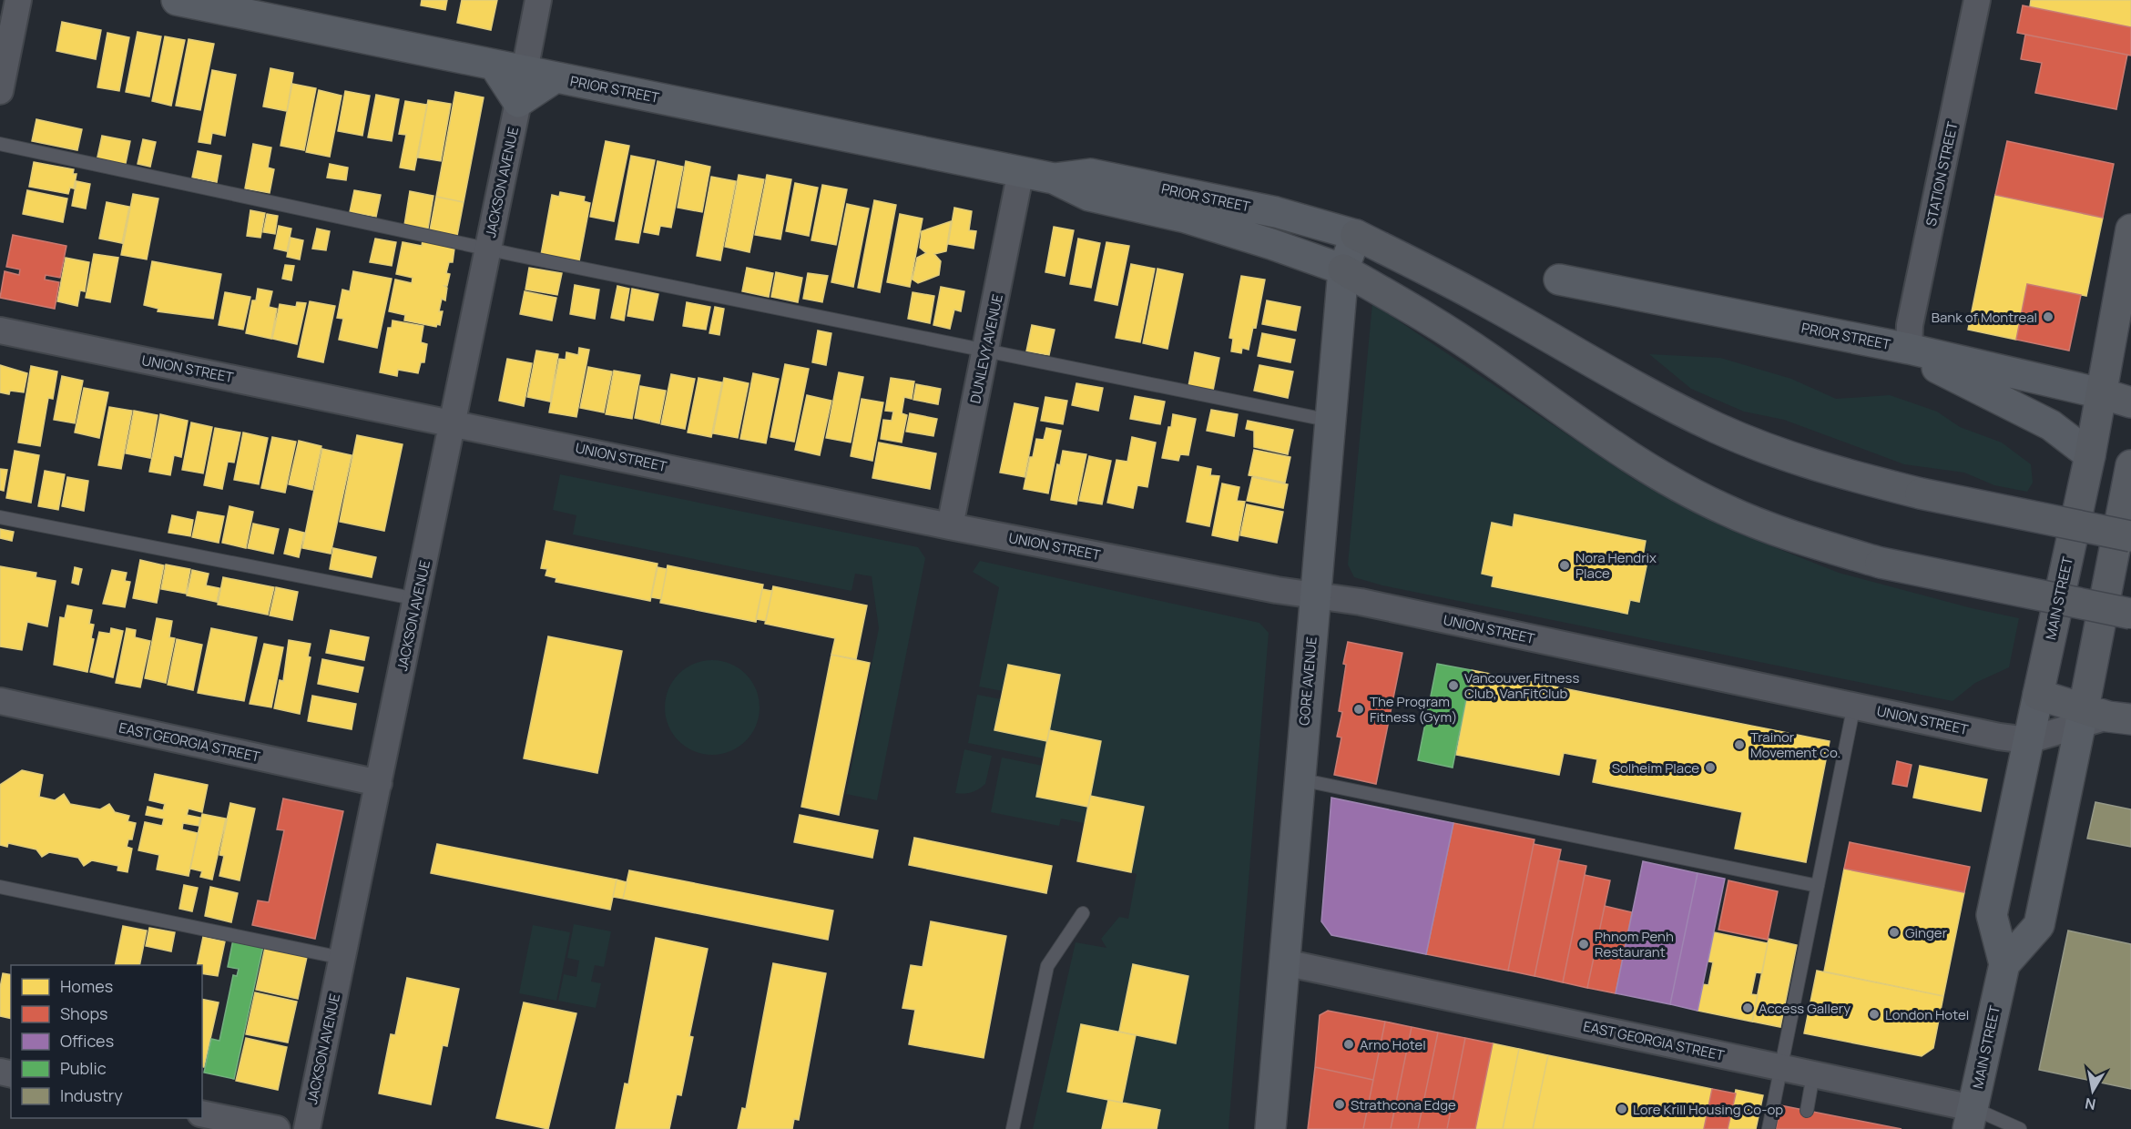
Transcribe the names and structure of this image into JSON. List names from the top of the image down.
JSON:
{
  "streets": {
    "main road": ["PRIOR STREET", "MAIN STREET", "GORE AVENUE"],
    "street": [
      "STATION STREET",
      "JACKSON AVENUE",
      "DUNLEVY AVENUE",
      "UNION STREET",
      "EAST GEORGIA STREET"
    ]
  },
  "crossings": [
    ["PRIOR STREET", "STATION STREET"],
    ["PRIOR STREET", "DUNLEVY AVENUE"],
    ["PRIOR STREET", "MAIN STREET"],
    ["PRIOR STREET", "GORE AVENUE"],
    ["JACKSON AVENUE", "UNION STREET"],
    ["JACKSON AVENUE", "EAST GEORGIA STREET"],
    ["DUNLEVY AVENUE", "UNION STREET"],
    ["UNION STREET", "MAIN STREET"],
    ["UNION STREET", "GORE AVENUE"],
    ["MAIN STREET", "EAST GEORGIA STREET"],
    ["GORE AVENUE", "EAST GEORGIA STREET"]
  ],
  "places": [
    "Bank of Montreal",
    "Nora Hendrix Place",
    "Vancouver Fitness Club, VanFitClub",
    "The Program Fitness (Gym)",
    "Trainor Movement Co.",
    "Solheim Place",
    "Ginger",
    "Phnom Penh Restaurant",
    "Access Gallery",
    "London Hotel",
    "Arno Hotel",
    "Strathcona Edge",
    "Lore Krill Housing Co-op"
  ],
  "legend": [
    "Homes",
    "Shops",
    "Offices",
    "Public",
    "Industry"
  ],
  "north": "bottom"
}
